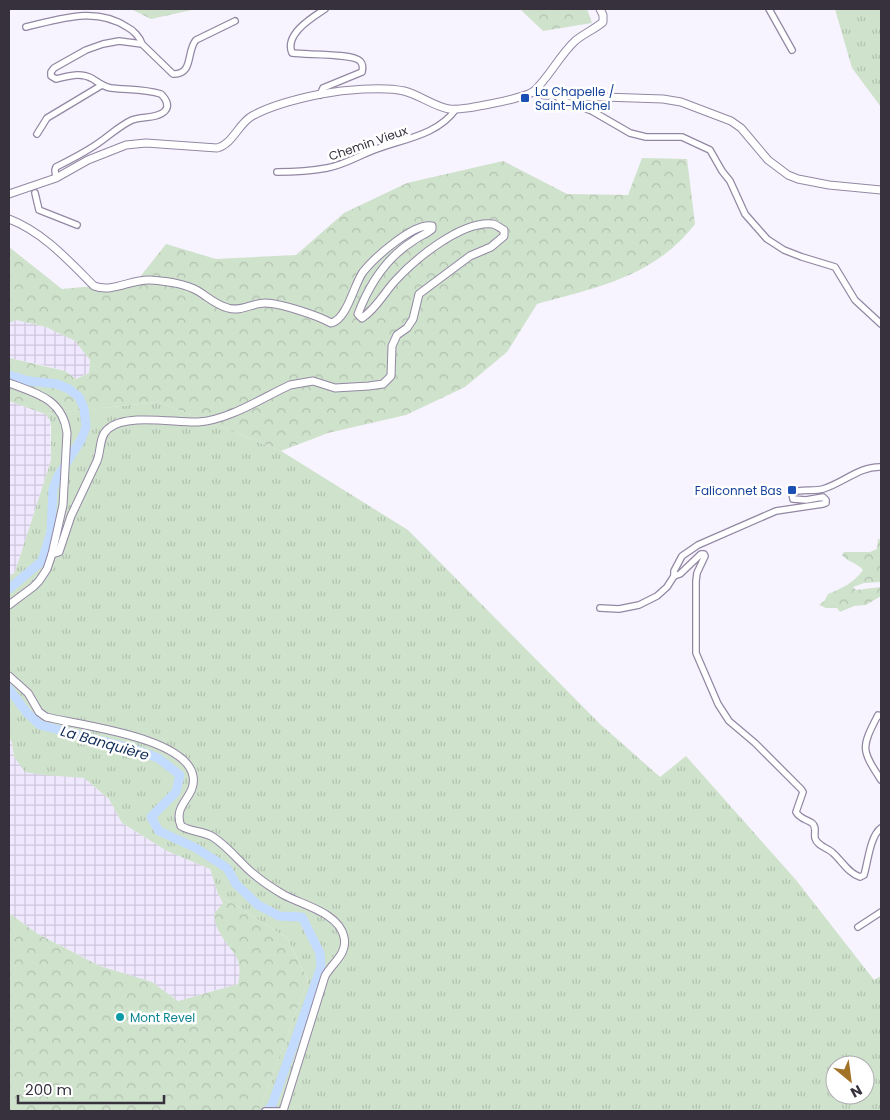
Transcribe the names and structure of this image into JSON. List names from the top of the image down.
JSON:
{
  "streets": {
    "street": ["Chemin Vieux"]
  },
  "water": ["La Banquière"],
  "places": {
    "transit": ["La Chapelle / Saint-Michel", "Faliconnet Bas"],
    "other": ["Mont Revel"]
  },
  "scale_bar": "200 m",
  "north": "bottom right"
}
